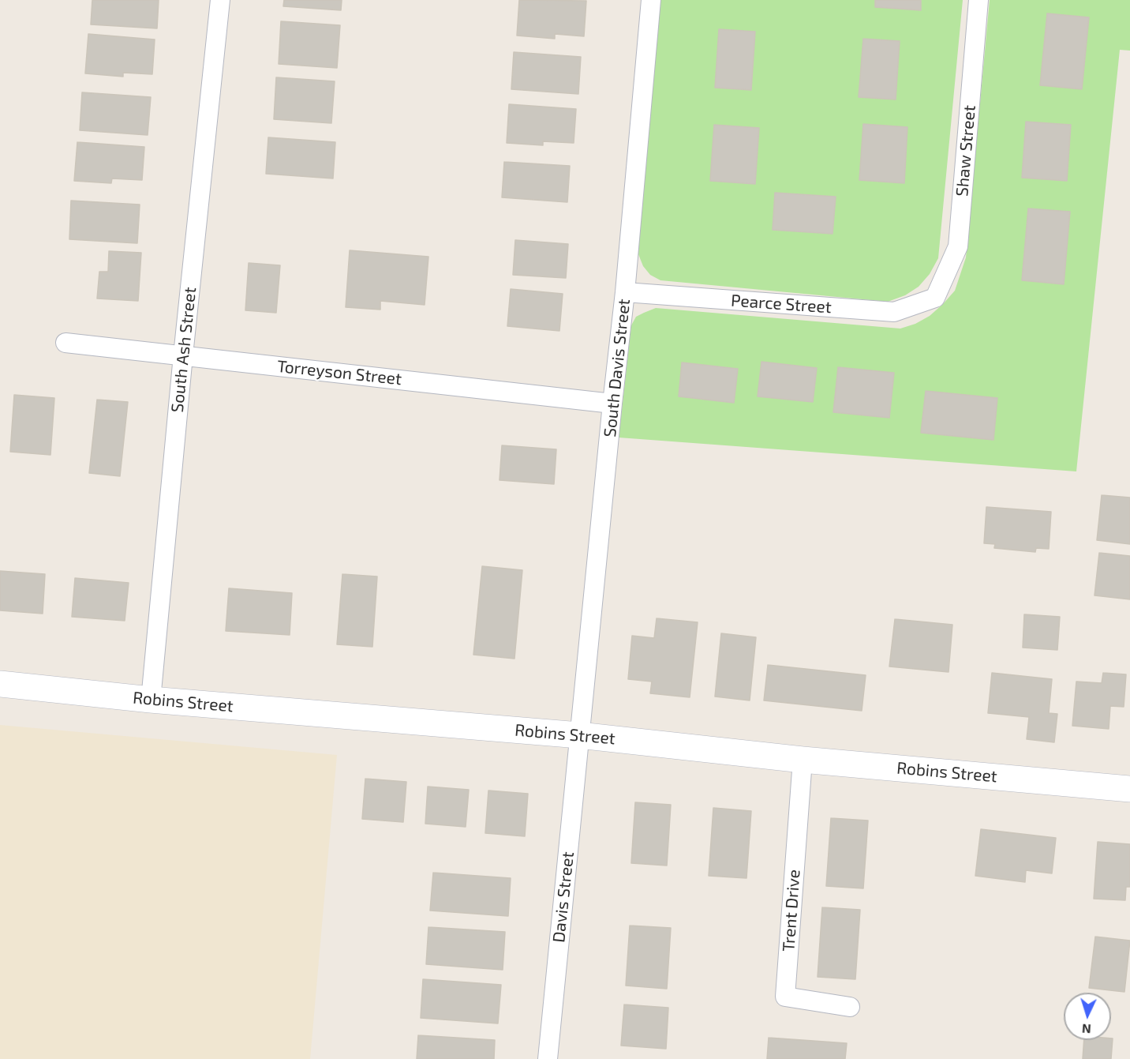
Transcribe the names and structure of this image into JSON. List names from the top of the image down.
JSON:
{
  "streets": {
    "street": [
      "Shaw Street",
      "Pearce Street",
      "South Ash Street",
      "South Davis Street",
      "Torreyson Street",
      "Robins Street",
      "Davis Street",
      "Trent Drive"
    ]
  },
  "crossings": [
    ["Shaw Street", "Pearce Street"],
    ["Pearce Street", "South Davis Street"],
    ["South Ash Street", "Torreyson Street"],
    ["South Ash Street", "Robins Street"],
    ["South Davis Street", "Torreyson Street"],
    ["South Davis Street", "Robins Street"],
    ["South Davis Street", "Davis Street"],
    ["Robins Street", "Davis Street"],
    ["Robins Street", "Trent Drive"]
  ],
  "north": "bottom"
}
